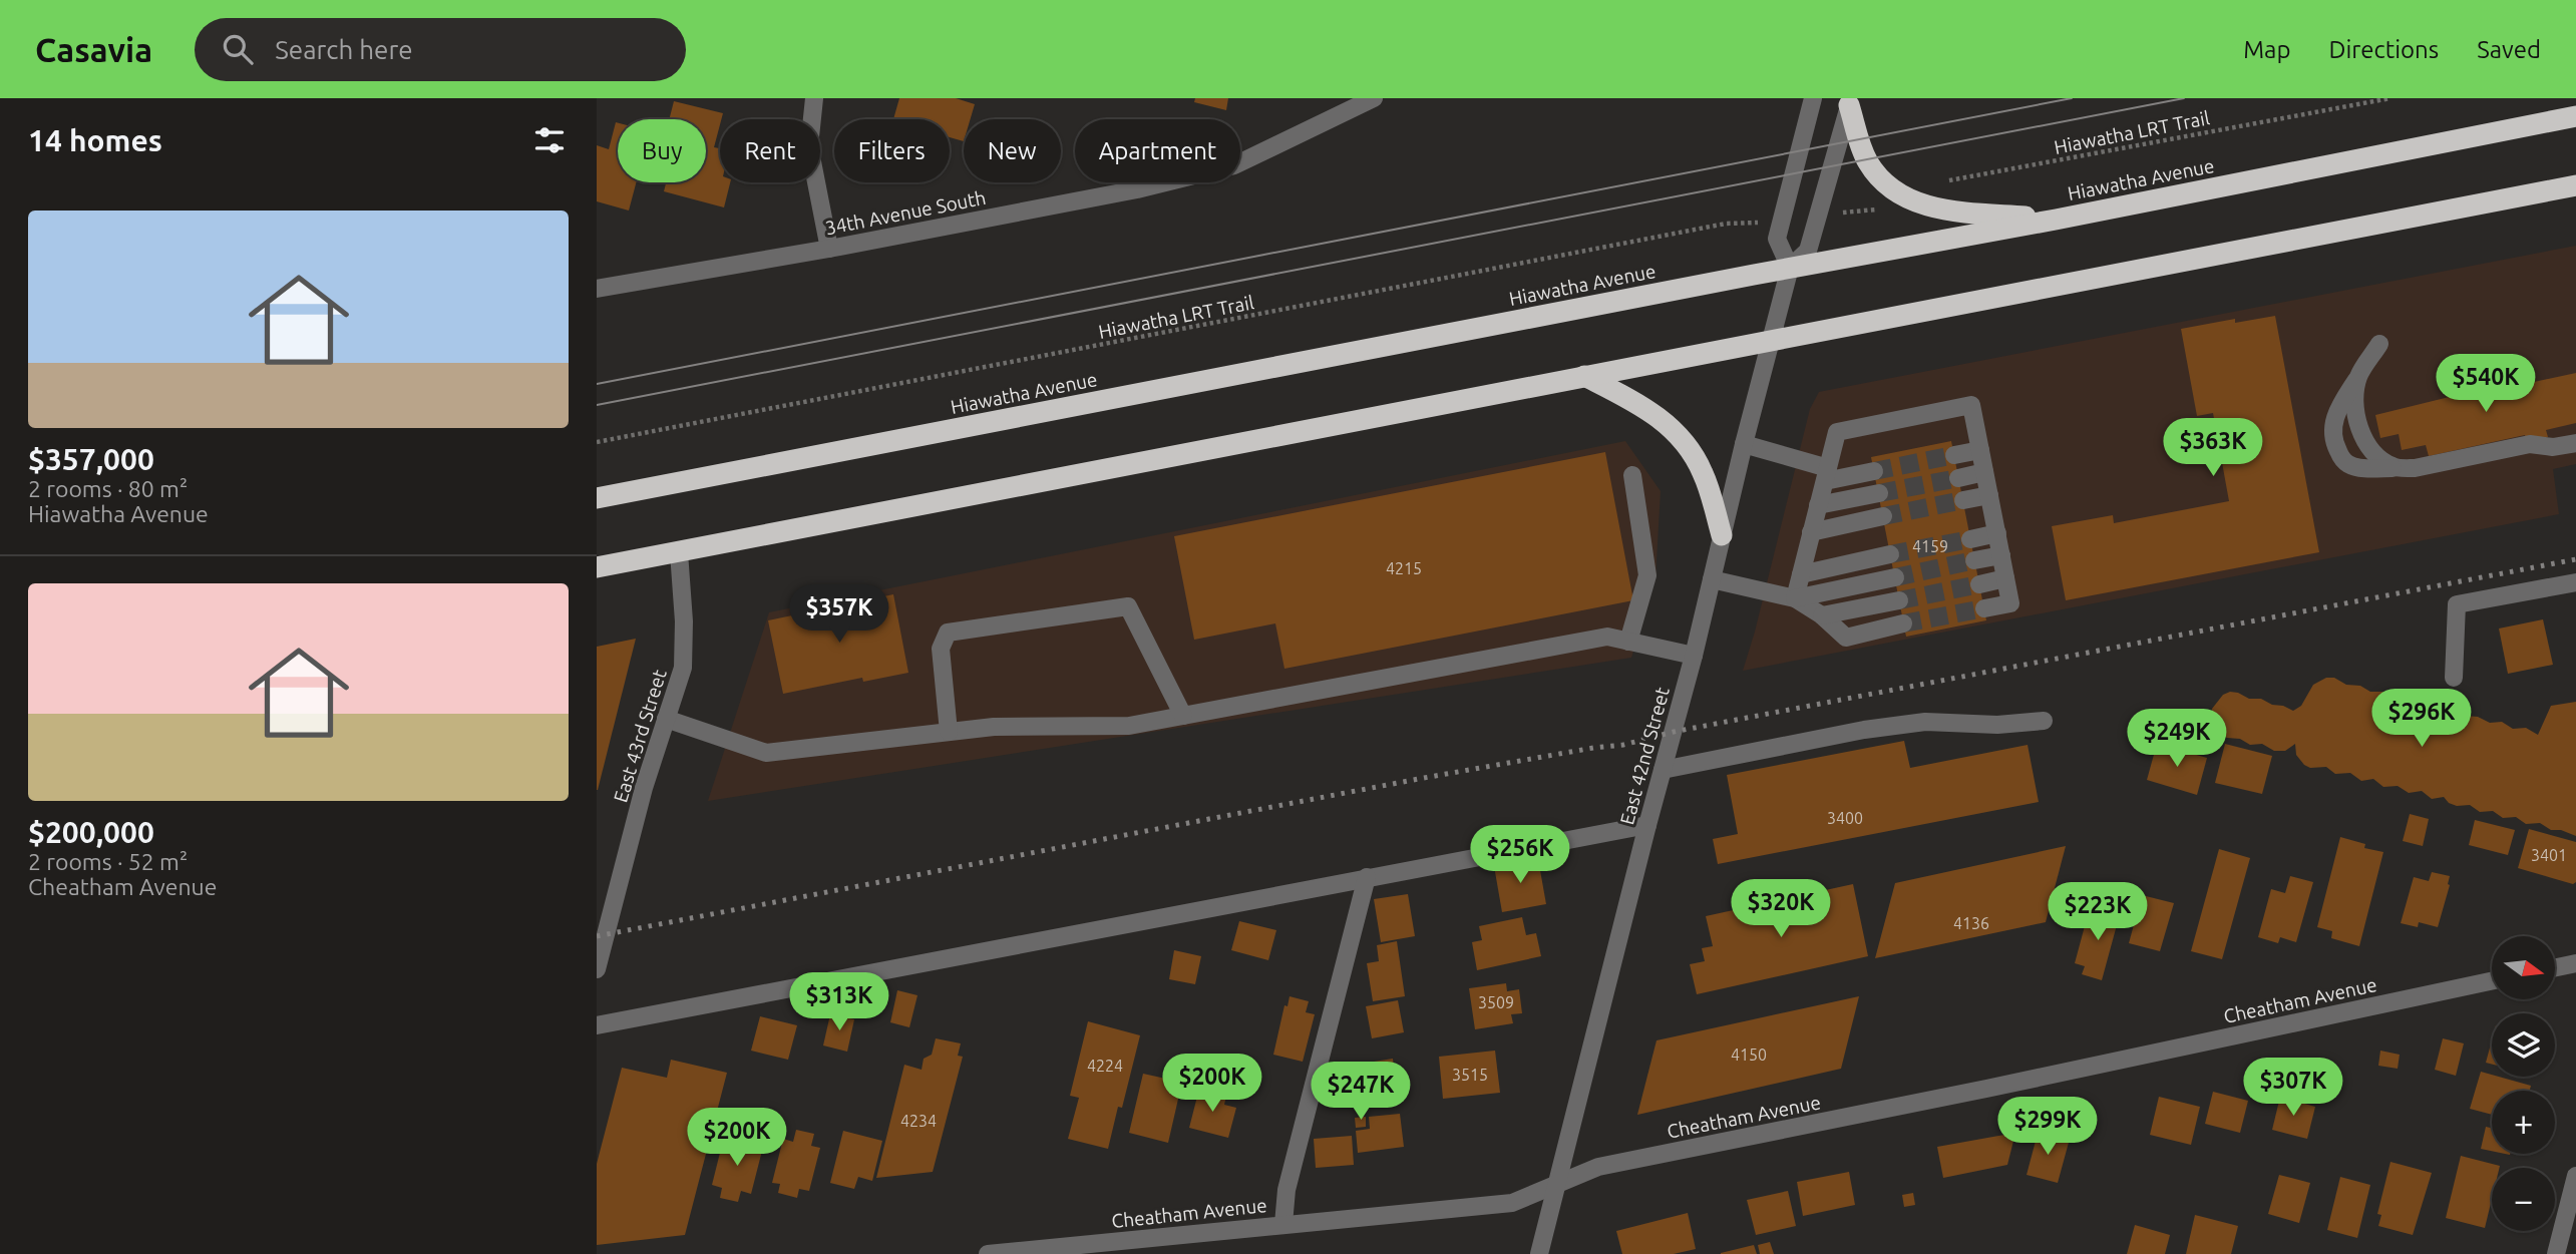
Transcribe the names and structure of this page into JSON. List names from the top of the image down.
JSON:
{
  "streets": {
    "highway": ["Hiawatha Avenue"],
    "street": [
      "34th Avenue South",
      "East 43rd Street",
      "East 42nd Street",
      "Cheatham Avenue"
    ],
    "path": ["Hiawatha LRT Trail"]
  },
  "crossings": [
    ["Hiawatha Avenue", "East 42nd Street"],
    ["East 42nd Street", "Cheatham Avenue"]
  ],
  "house_numbers": [
    "4159",
    "4215",
    "3400",
    "3401",
    "4136",
    "3509",
    "4150",
    "4224",
    "3515",
    "4234"
  ],
  "north": "right",
  "page": {
    "header": "Casavia",
    "search": "Search here",
    "nav": ["Map", "Directions", "Saved"],
    "heading": "14 homes",
    "chip": [
      "Buy",
      "Rent",
      "Filters",
      "New",
      "Apartment"
    ],
    "list": [
      {
        "name": "$357,000",
        "note": "2 rooms · 80 m² · Hiawatha Avenue"
      },
      {
        "name": "$200,000",
        "note": "2 rooms · 52 m² · Cheatham Avenue"
      }
    ],
    "price": [
      "$540K",
      "$363K",
      "$357K",
      "$296K",
      "$249K",
      "$256K",
      "$320K",
      "$223K",
      "$313K",
      "$200K",
      "$307K",
      "$247K",
      "$299K",
      "$200K"
    ],
    "map_buttons": ["+", "−"]
  }
}
